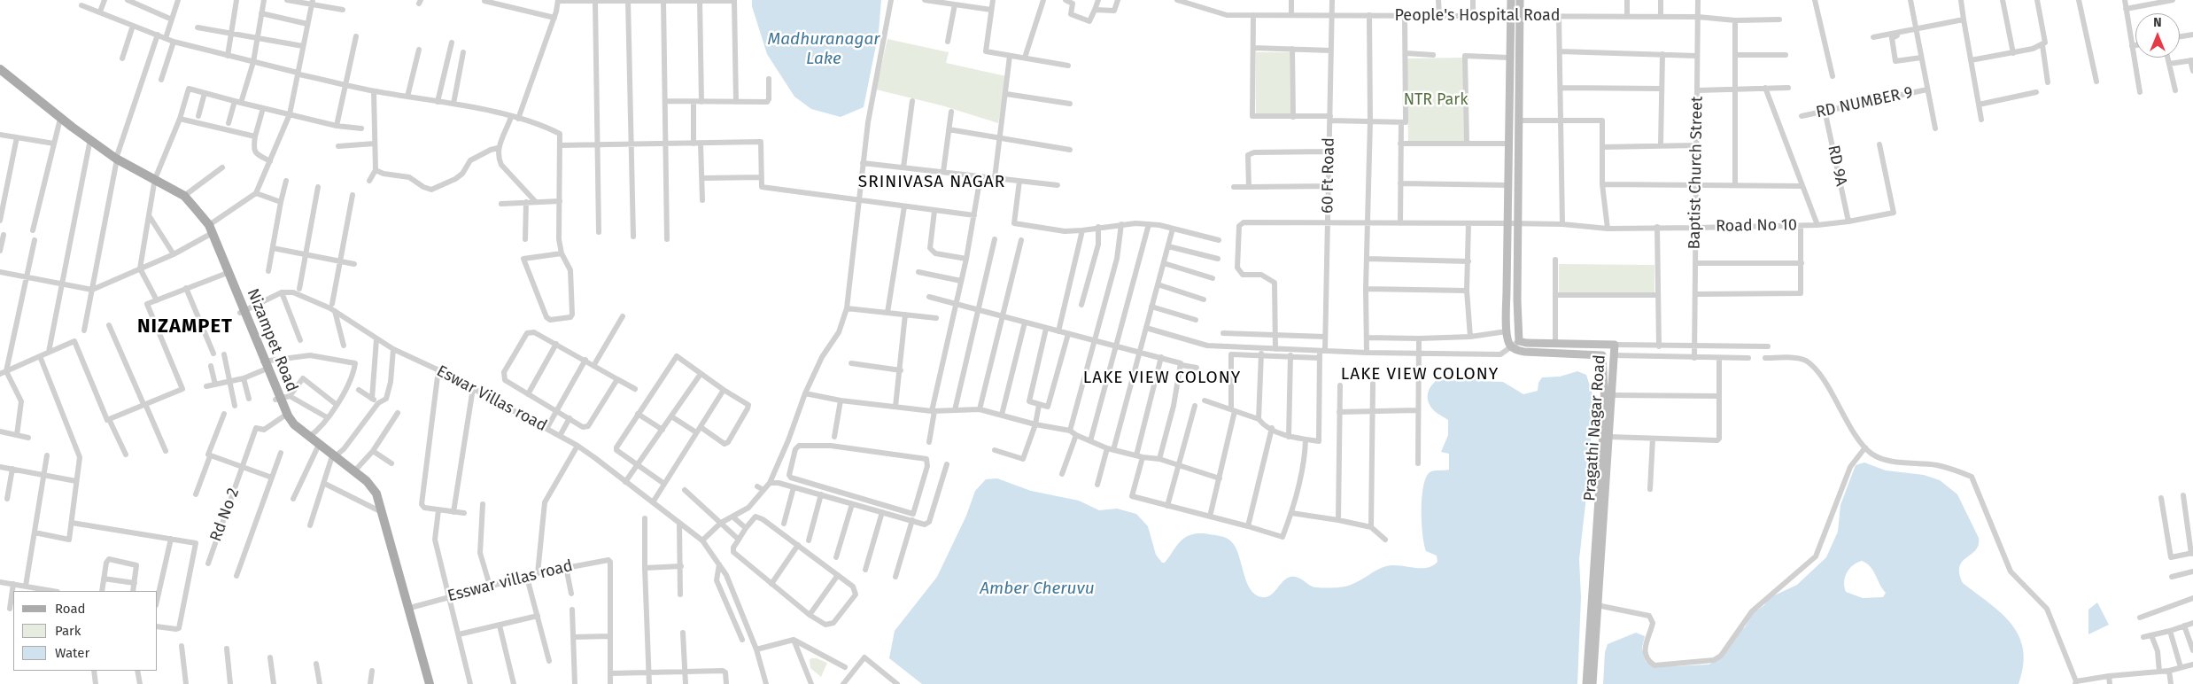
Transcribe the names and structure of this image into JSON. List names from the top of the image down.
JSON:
{
  "streets": {
    "main road": ["Nizampet Road", "Pragathi Nagar Road"],
    "street": [
      "People's Hospital Road",
      "RD NUMBER 9",
      "RD 9A",
      "Baptist Church Street",
      "60 Ft Road",
      "Road No 10",
      "Eswar Villas road",
      "Rd No 2",
      "Esswar villas road"
    ]
  },
  "crossings": [
    ["People's Hospital Road", "Baptist Church Street"],
    ["People's Hospital Road", "60 Ft Road"],
    ["RD NUMBER 9", "RD 9A"],
    ["RD 9A", "Road No 10"],
    ["Baptist Church Street", "Road No 10"],
    ["60 Ft Road", "Road No 10"],
    ["Nizampet Road", "Rd No 2"],
    ["Nizampet Road", "Esswar villas road"]
  ],
  "districts": [
    "SRINIVASA NAGAR",
    "NIZAMPET",
    "LAKE VIEW COLONY",
    "LAKE VIEW COLONY"
  ],
  "water": ["Madhuranagar Lake", "Amber Cheruvu"],
  "parks": ["NTR Park"],
  "legend": ["Road", "Park", "Water"],
  "north": "top"
}
